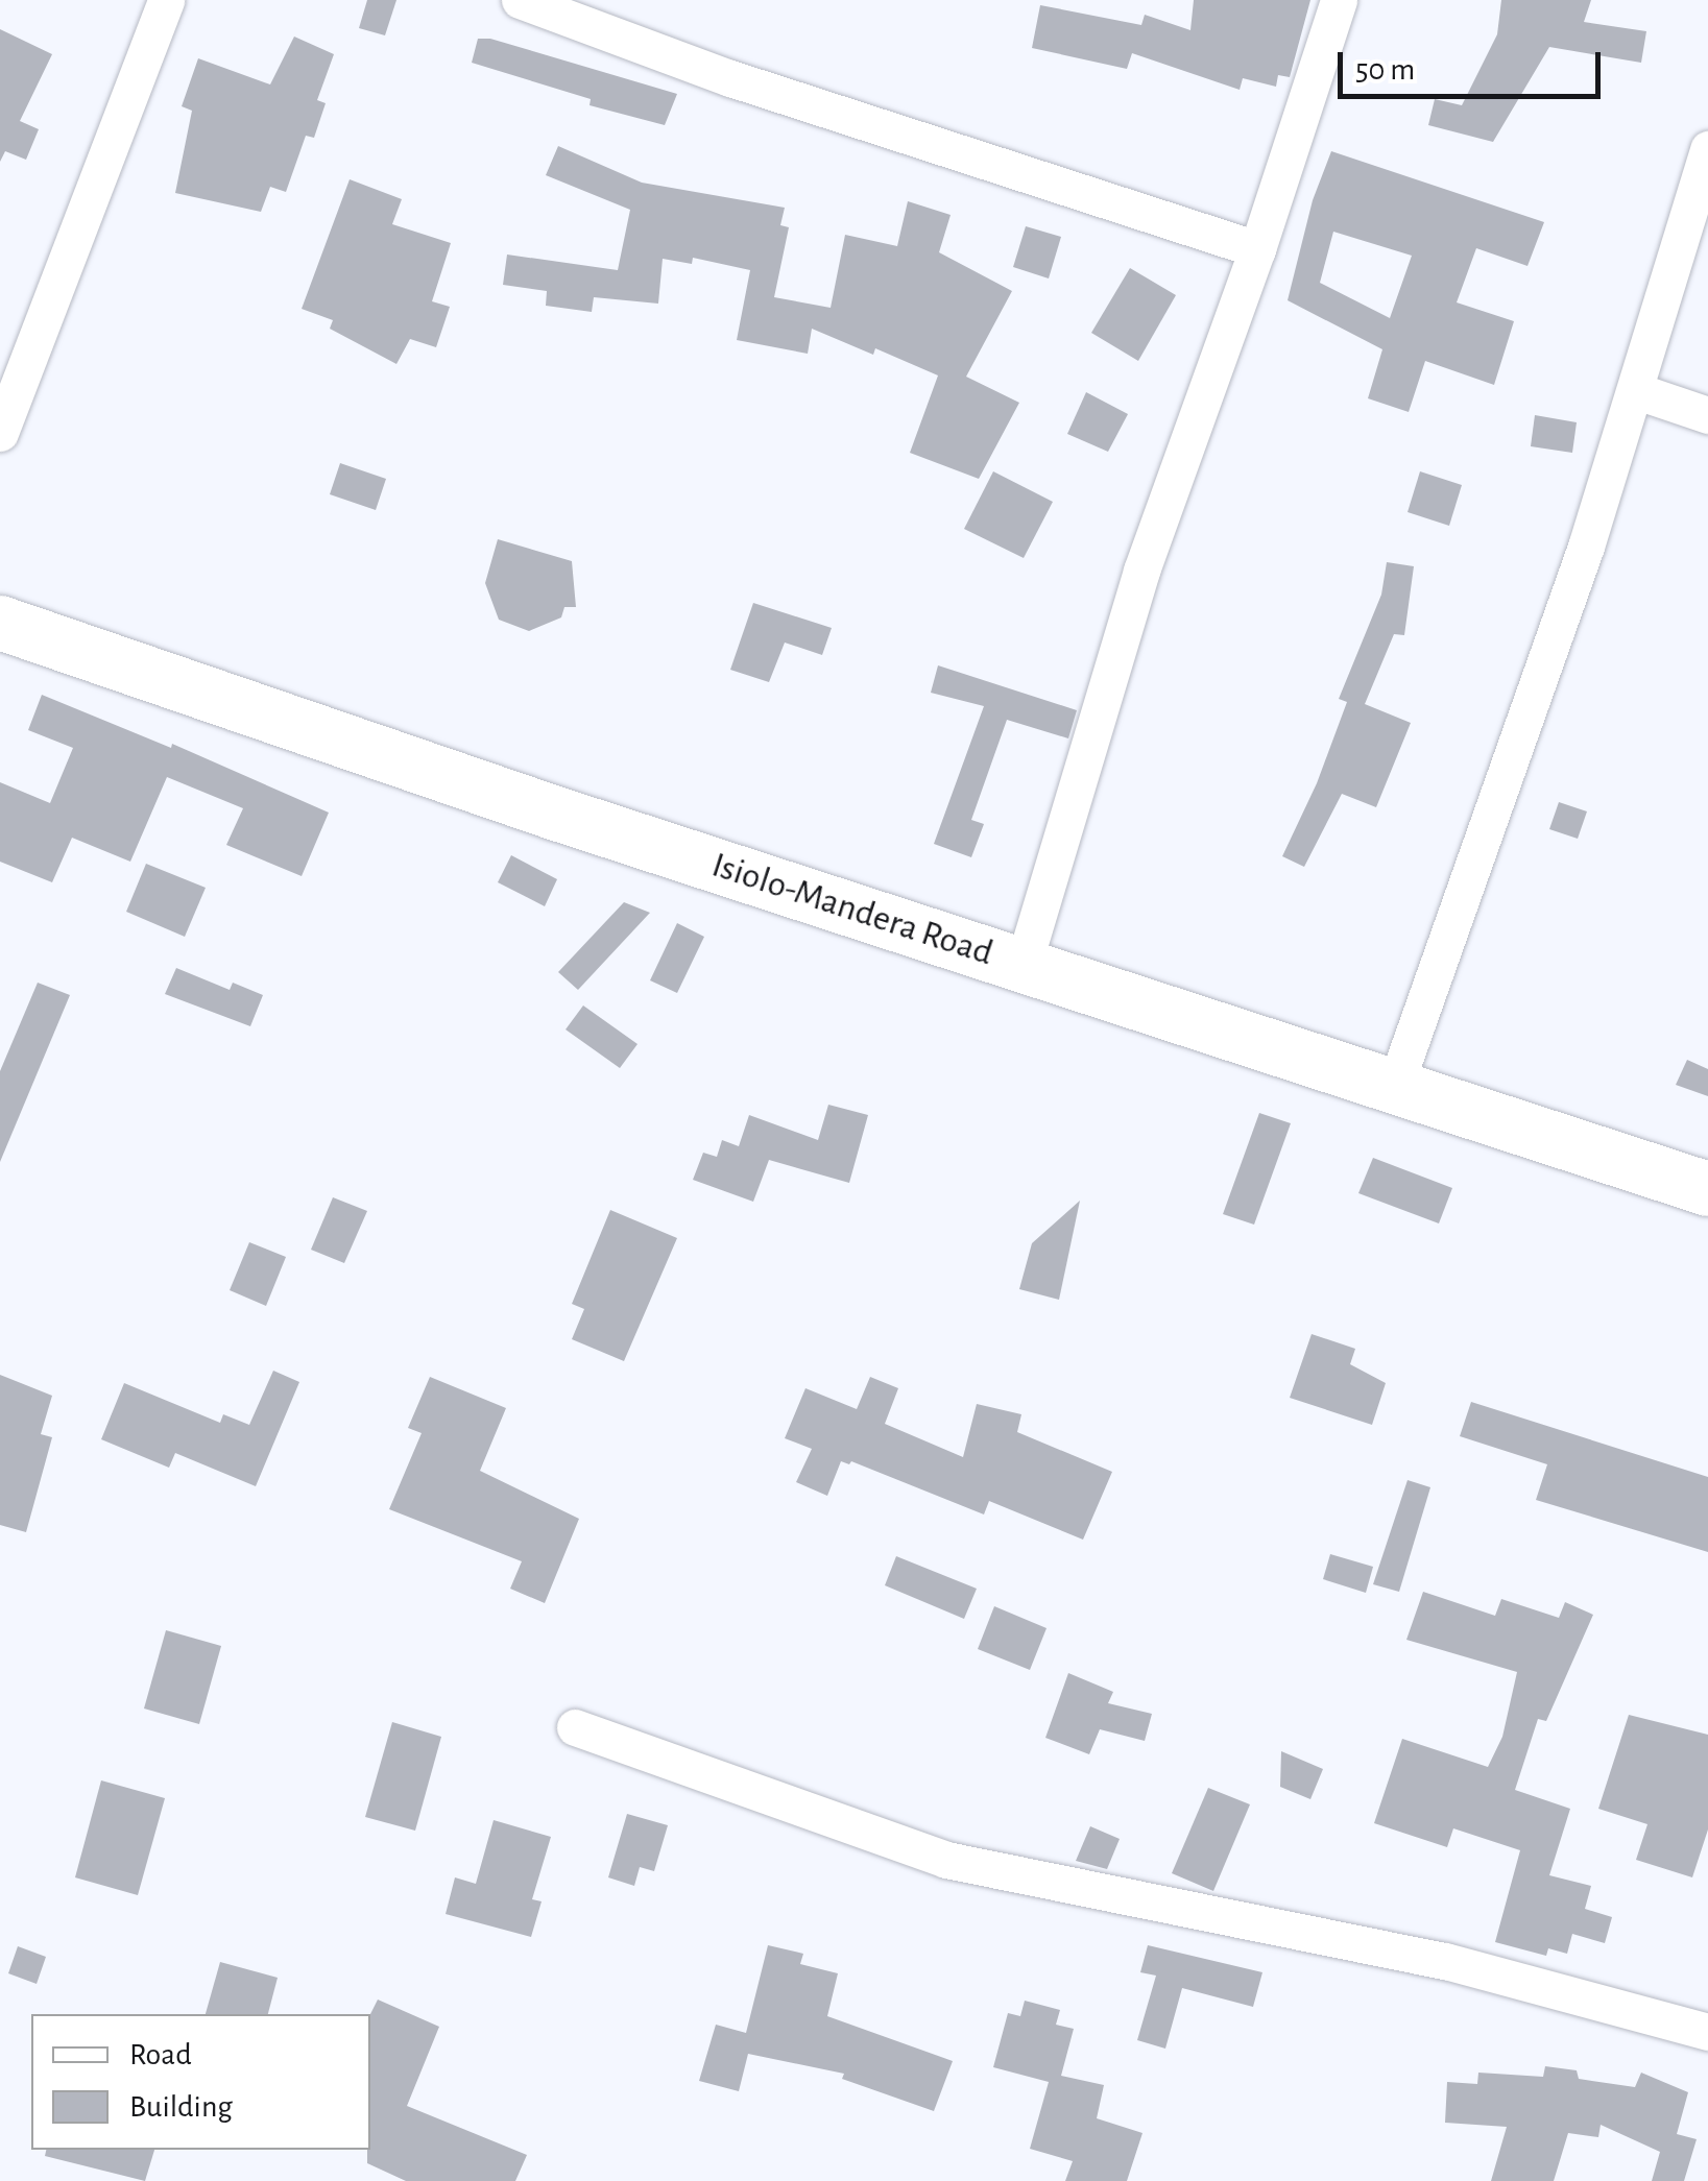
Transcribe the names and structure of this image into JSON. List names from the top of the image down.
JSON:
{
  "streets": {
    "highway": ["Isiolo-Mandera Road"]
  },
  "legend": ["Road", "Building"],
  "scale_bar": "50 m"
}
